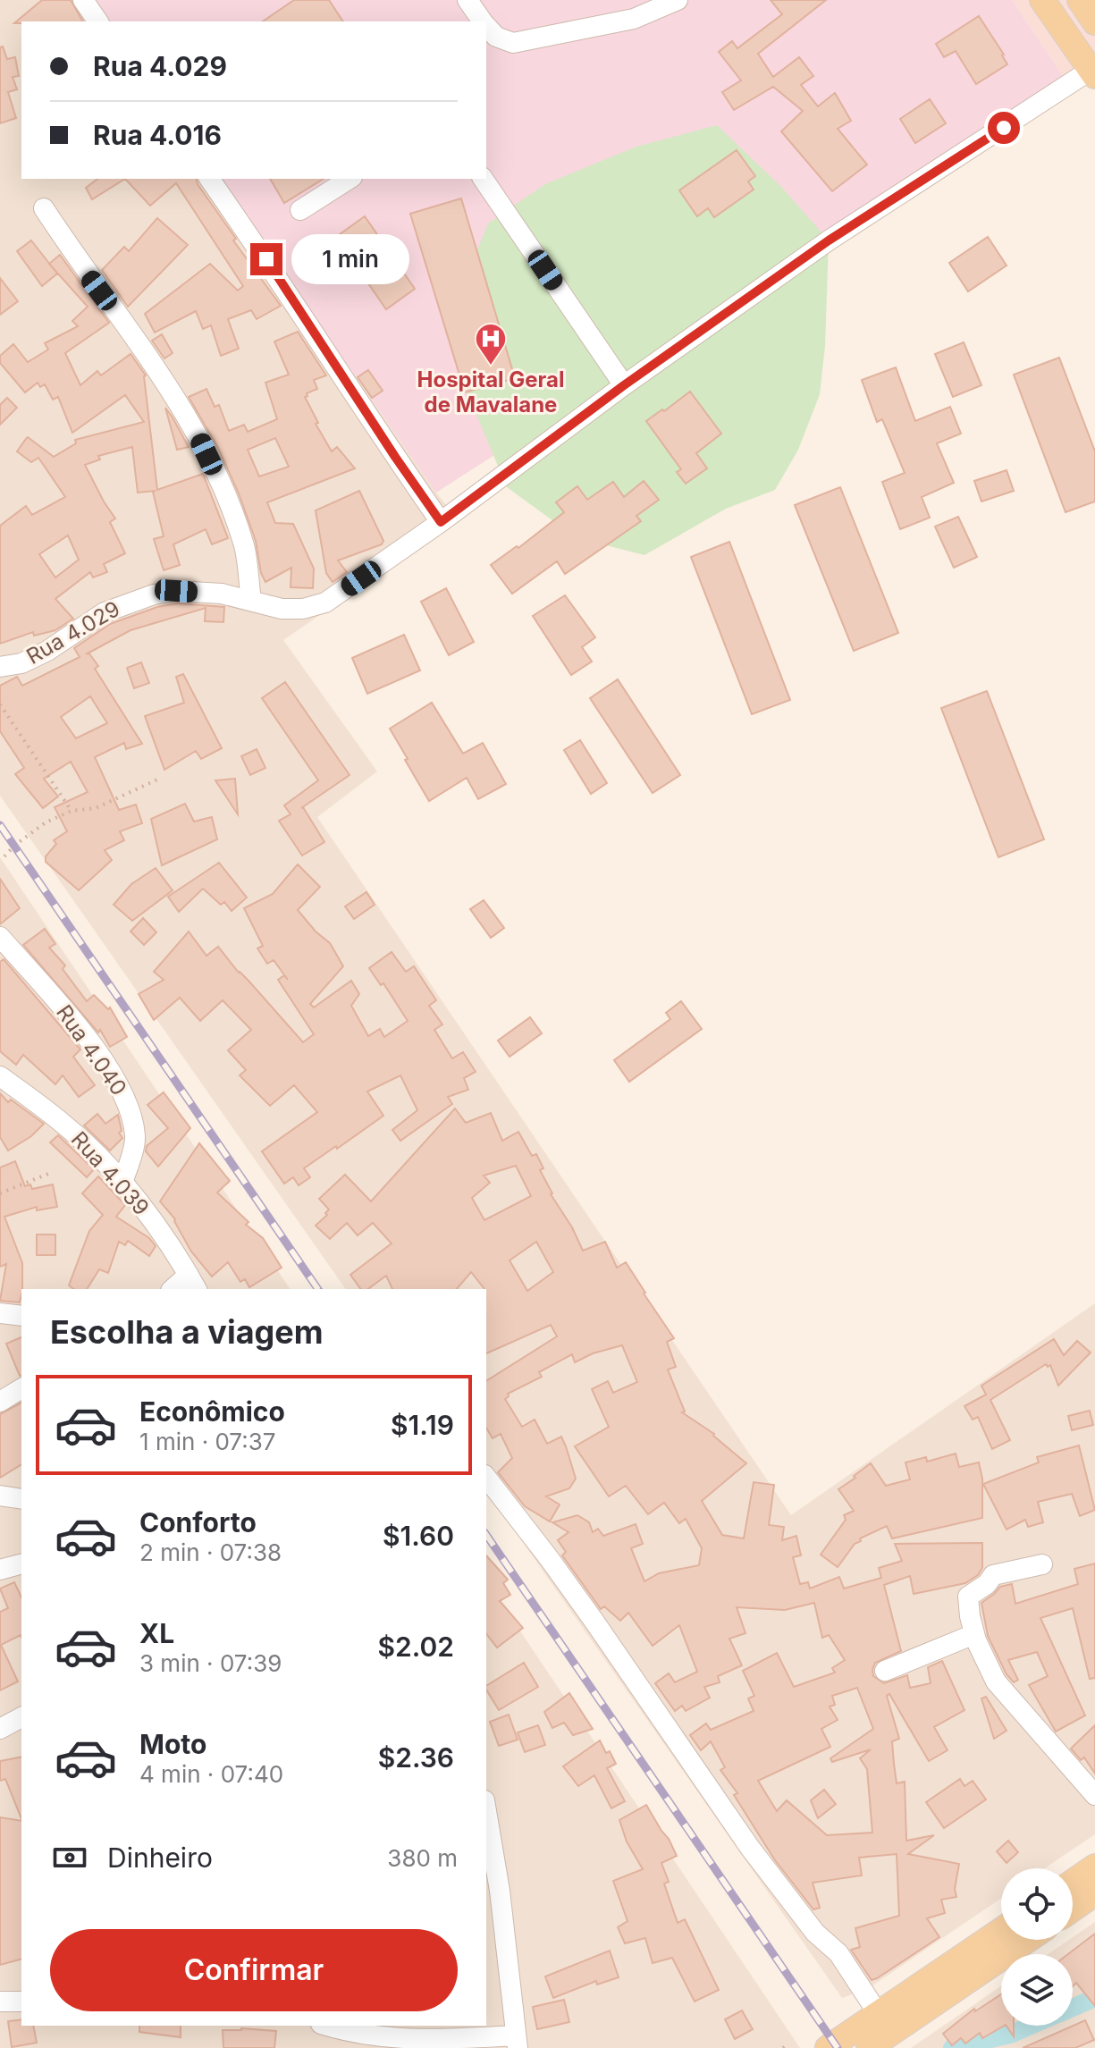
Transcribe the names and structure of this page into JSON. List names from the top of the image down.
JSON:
{
  "streets": {
    "street": ["Rua 4.029", "Rua 4.040", "Rua 4.039"]
  },
  "crossings": [
    ["Rua 4.040", "Rua 4.039"]
  ],
  "places": {
    "hospital": ["Hospital Geral de Mavalane"]
  },
  "page": {
    "banner": ["Rua 4.029", "Rua 4.016"],
    "bubble": "1 min",
    "heading": "Escolha a viagem",
    "list": [
      {
        "name": "Econômico",
        "note": "1 min · 07:37",
        "value": "$1.19"
      },
      {
        "name": "Conforto",
        "note": "2 min · 07:38",
        "value": "$1.60"
      },
      {
        "name": "XL",
        "note": "3 min · 07:39",
        "value": "$2.02"
      },
      {
        "name": "Moto",
        "note": "4 min · 07:40",
        "value": "$2.36"
      }
    ],
    "pay": ["Dinheiro", "380 m"],
    "buttons": "Confirmar"
  }
}
